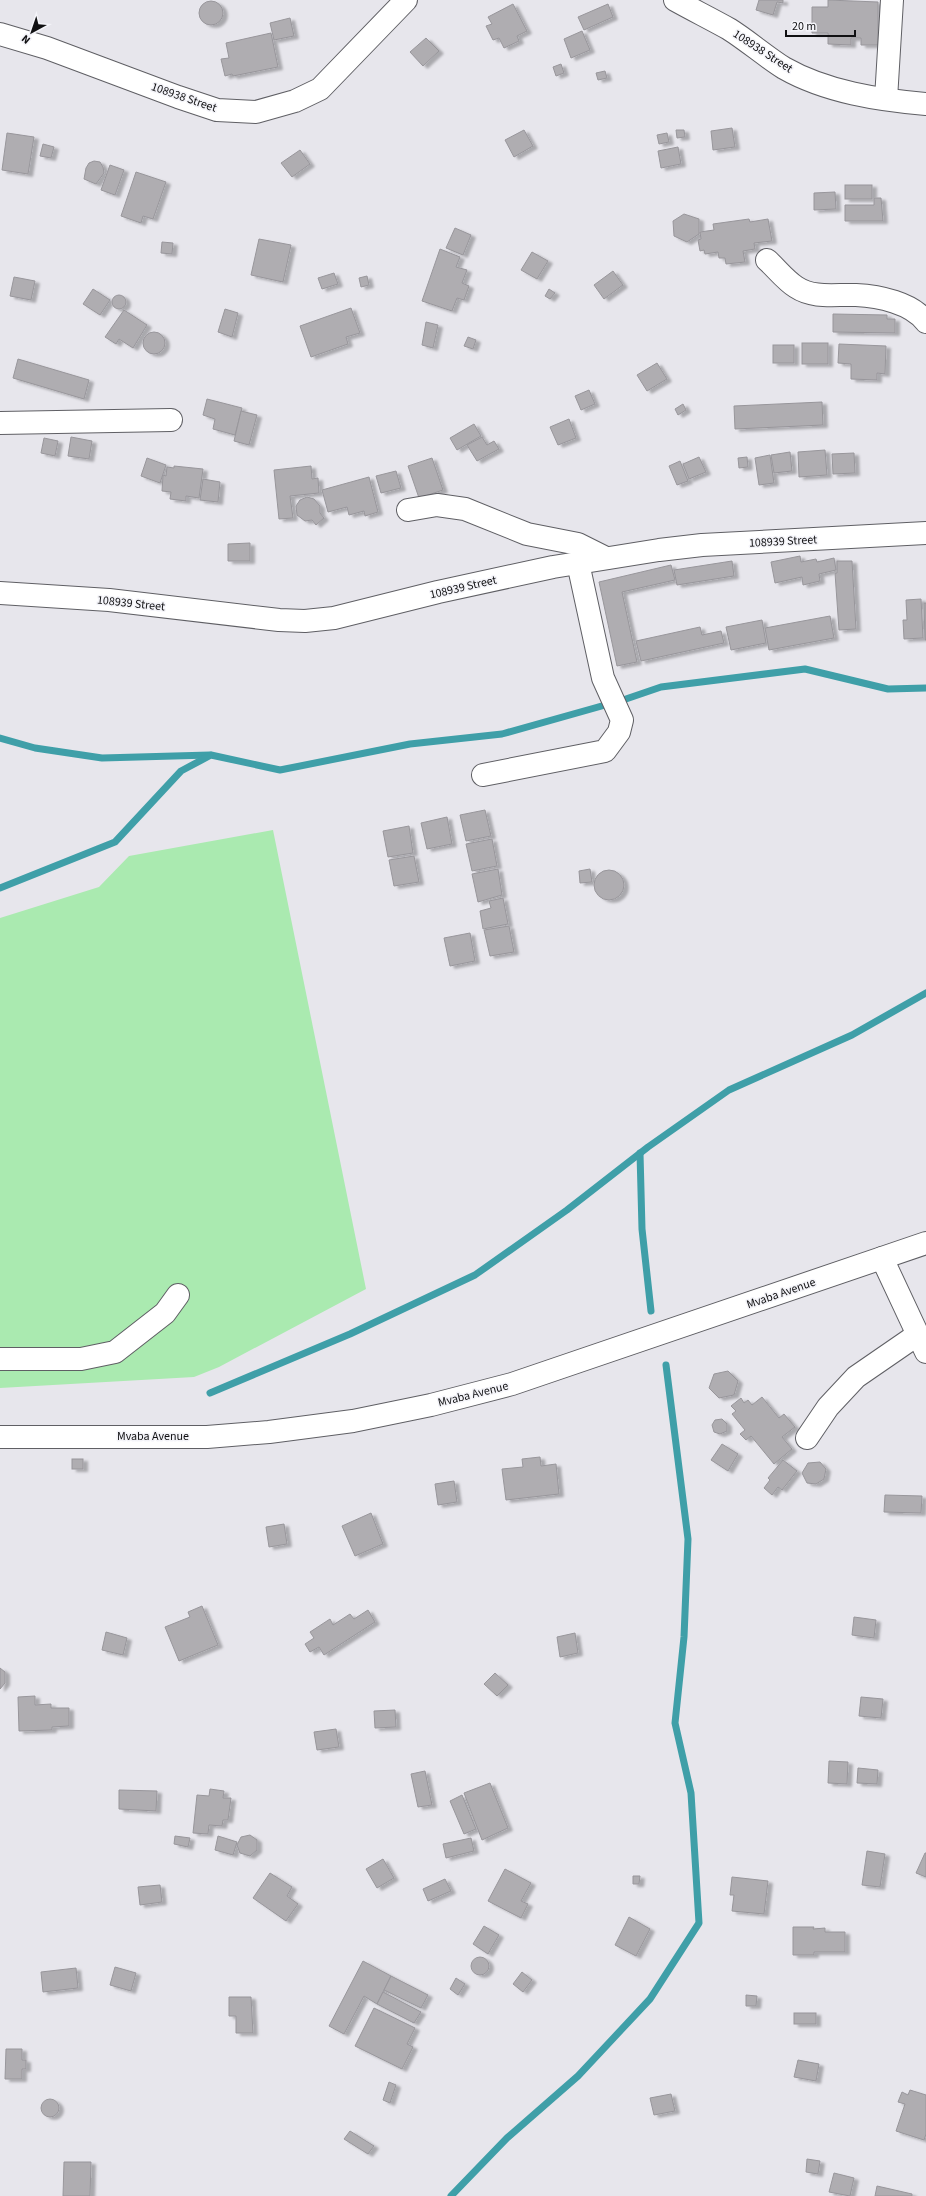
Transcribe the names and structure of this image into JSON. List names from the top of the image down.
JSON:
{
  "streets": {
    "street": ["108938 Street", "108939 Street", "Mvaba Avenue"]
  },
  "scale_bar": "20 m",
  "north": "bottom left"
}
